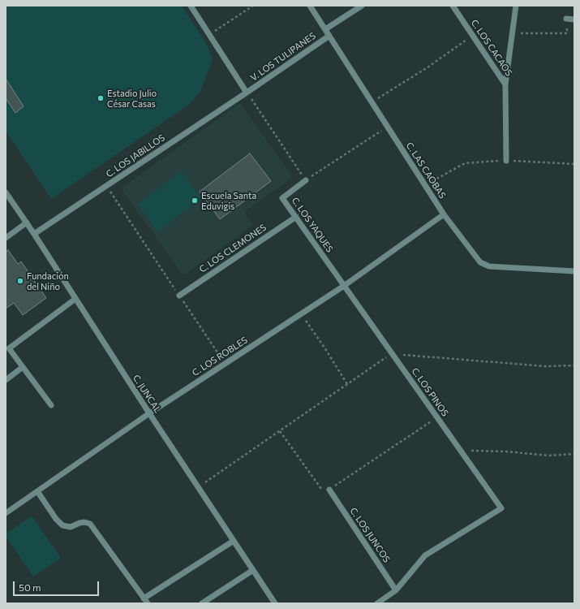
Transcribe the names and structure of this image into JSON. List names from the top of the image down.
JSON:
{
  "streets": {
    "street": [
      "C. LOS CACAOS",
      "V. LOS TULIPANES",
      "C. LOS JABILLOS",
      "C. LAS CAOBAS",
      "C. LOS YAQUES",
      "C. LOS CLEMONES",
      "C. LOS ROBLES",
      "C. LOS PINOS",
      "C. JUNCAL",
      "C. LOS JUNCOS"
    ]
  },
  "crossings": [
    ["V. LOS TULIPANES", "C. LOS JABILLOS"],
    ["V. LOS TULIPANES", "C. LAS CAOBAS"],
    ["C. LOS JABILLOS", "C. JUNCAL"],
    ["C. LAS CAOBAS", "C. LOS ROBLES"],
    ["C. LOS YAQUES", "C. LOS CLEMONES"],
    ["C. LOS YAQUES", "C. LOS ROBLES"],
    ["C. LOS YAQUES", "C. LOS PINOS"],
    ["C. LOS ROBLES", "C. LOS PINOS"],
    ["C. LOS ROBLES", "C. JUNCAL"],
    ["C. LOS PINOS", "C. LOS JUNCOS"]
  ],
  "places": ["Estadio Julio César Casas", "Escuela Santa Eduvigis", "Fundación del Niño"],
  "scale_bar": "50 m"
}
